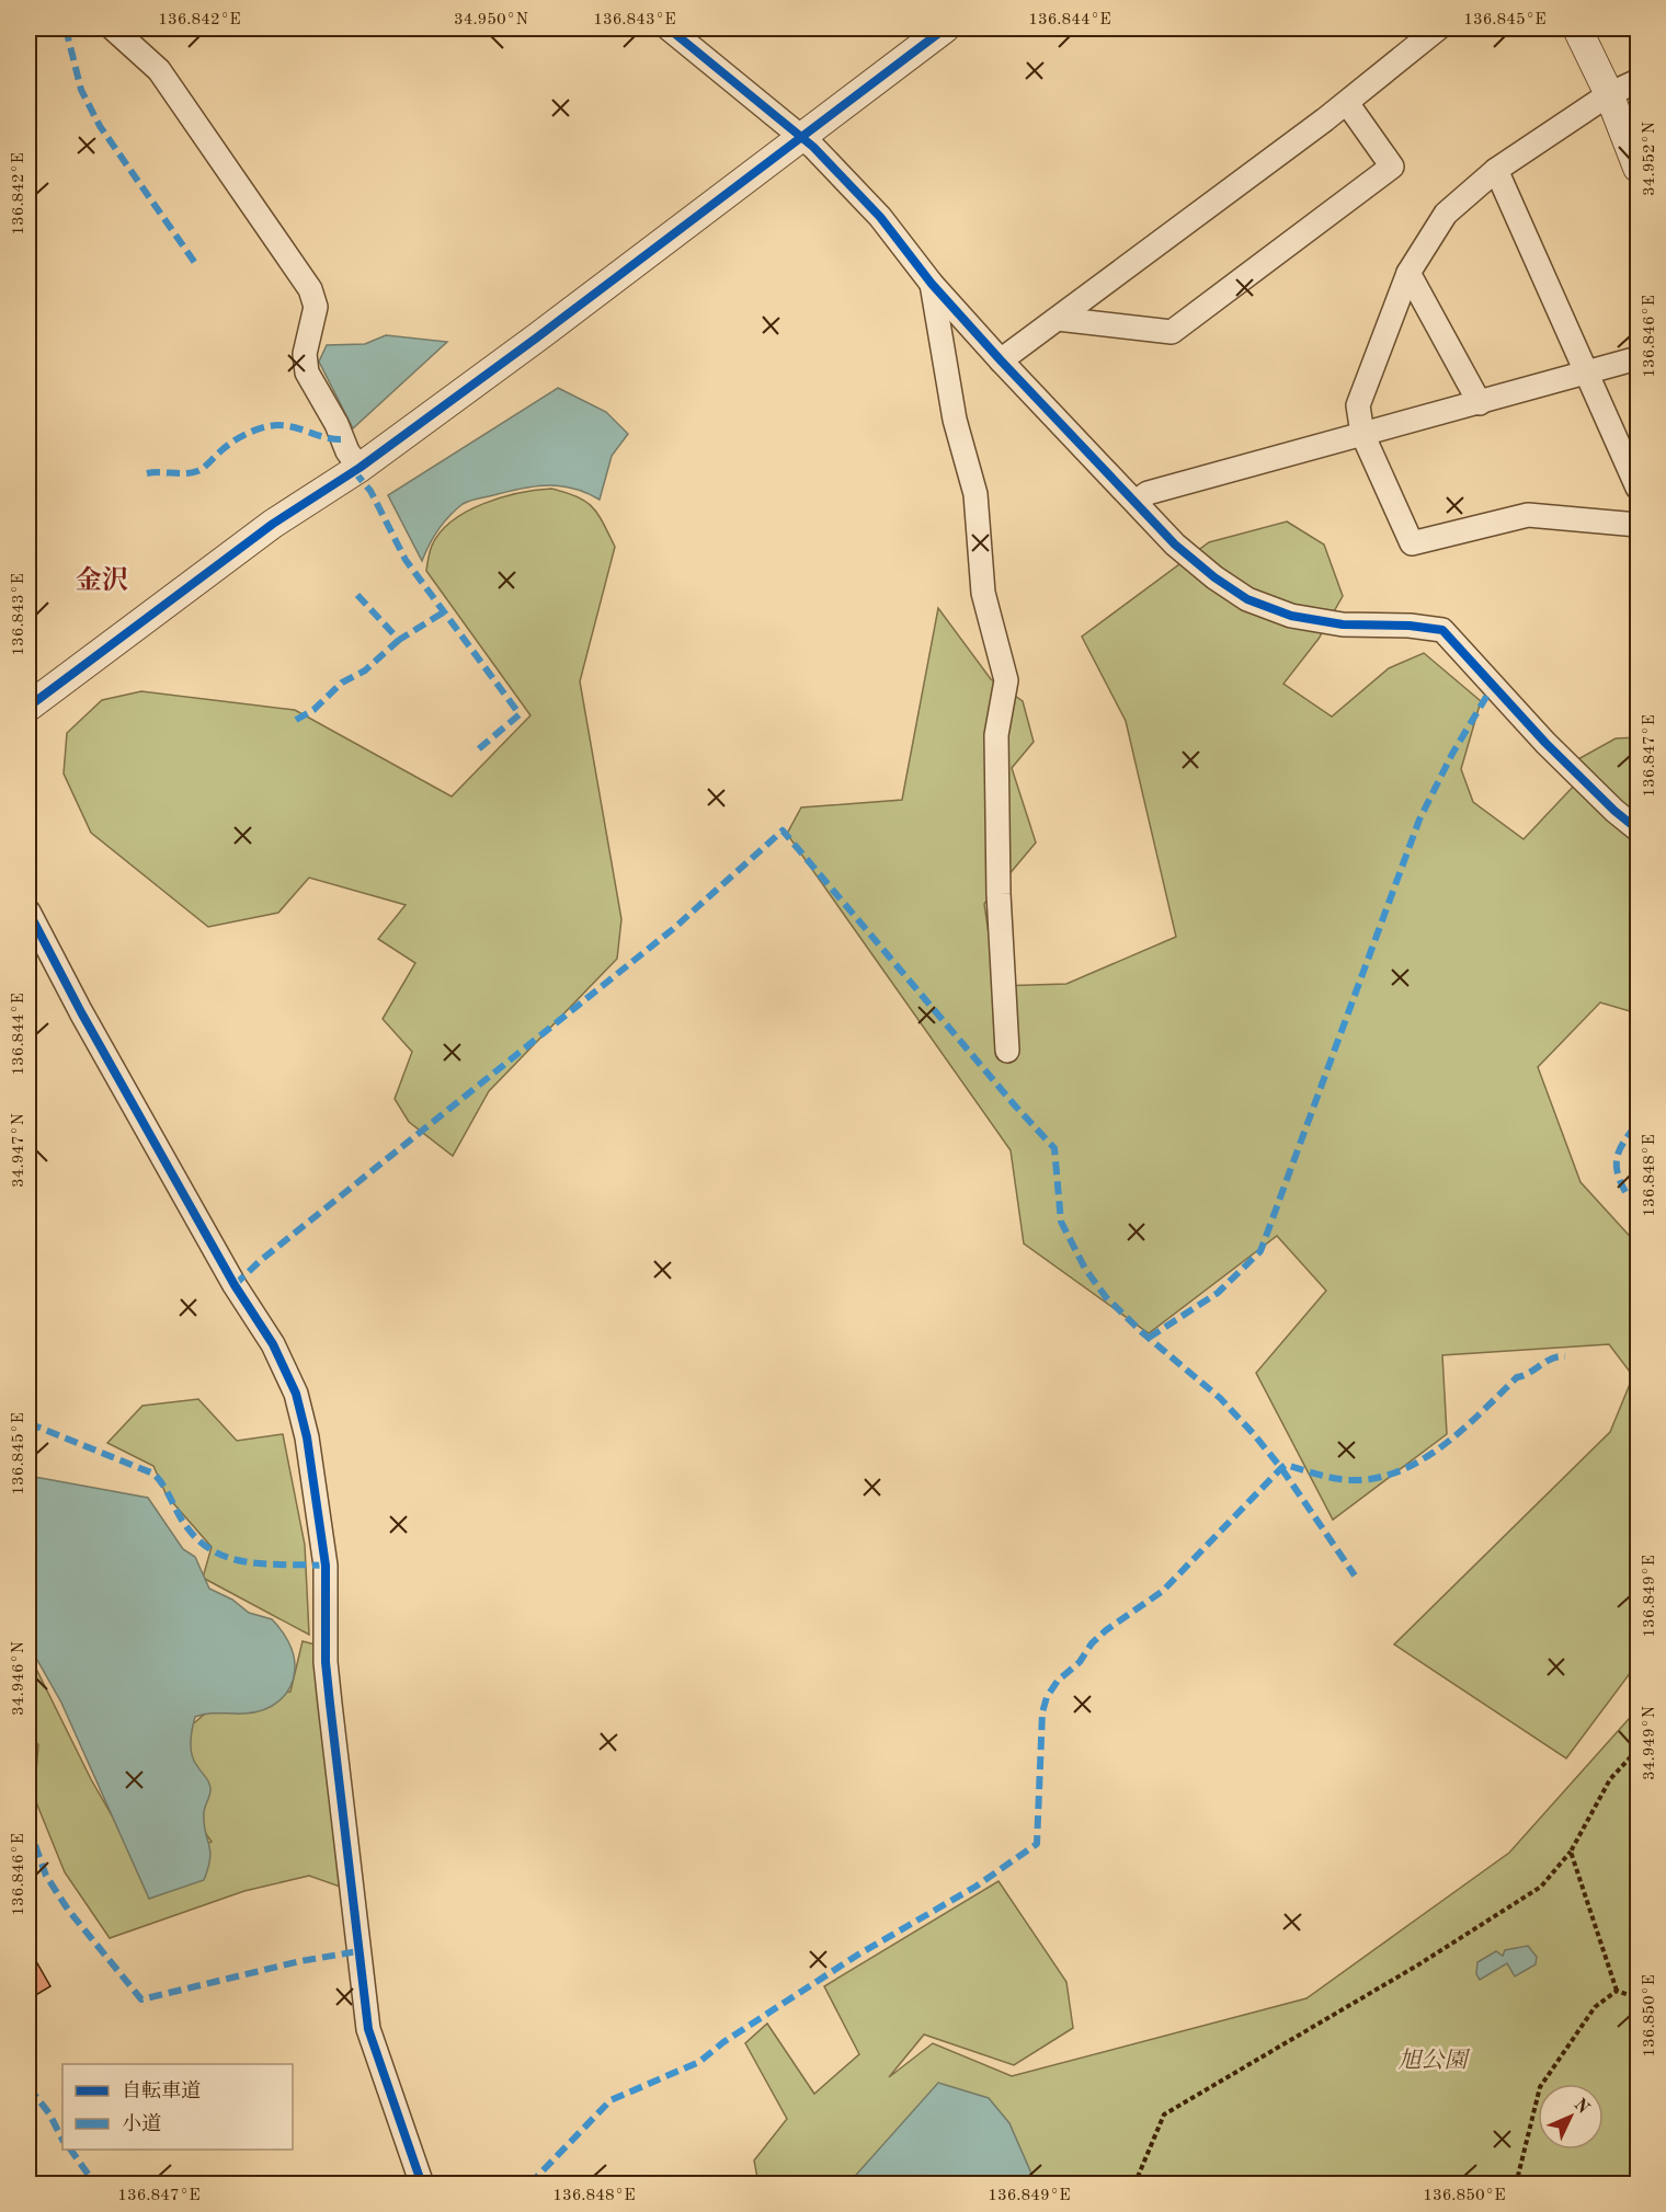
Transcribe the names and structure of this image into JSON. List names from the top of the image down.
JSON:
{
  "districts": ["金沢"],
  "parks": ["旭公園"],
  "legend": ["自転車道", "小道"],
  "north": "top right",
  "coordinates": [
    "136.842°E",
    "34.950°N",
    "136.843°E",
    "136.844°E",
    "136.845°E",
    "34.952°N",
    "136.846°E",
    "136.847°E",
    "34.947°N",
    "136.848°E",
    "136.849°E",
    "34.946°N",
    "34.949°N",
    "136.850°E"
  ]
}
